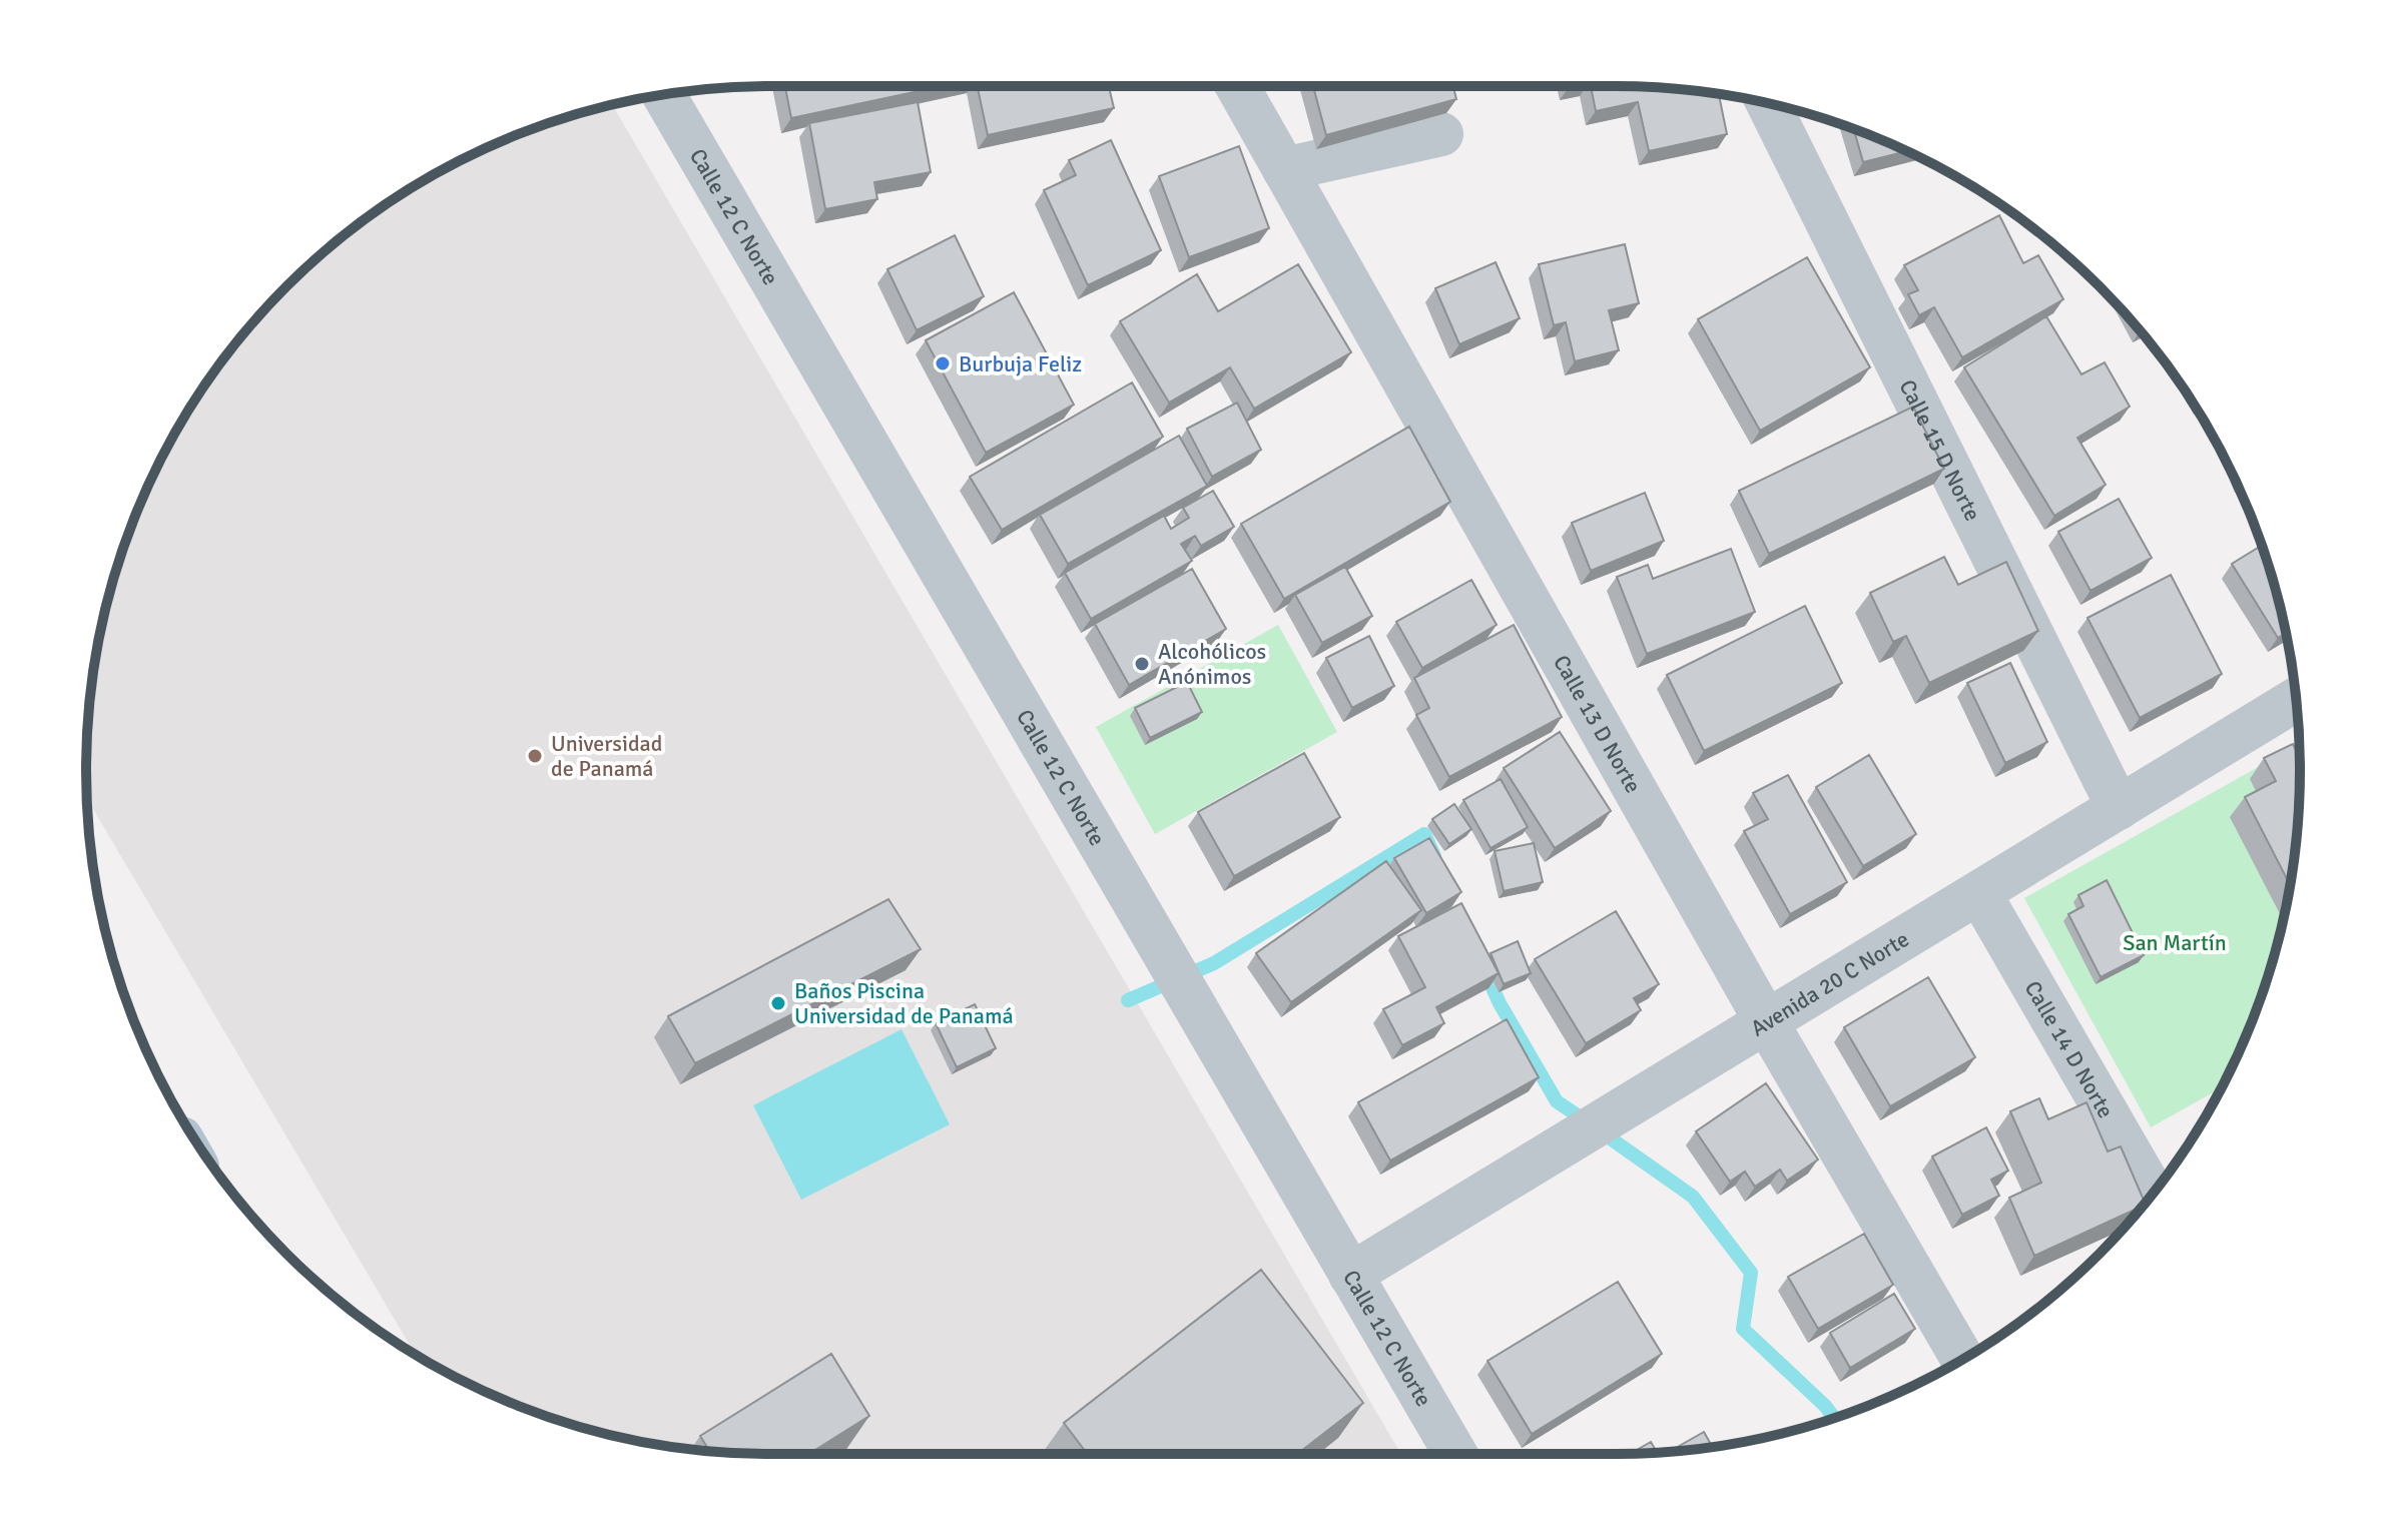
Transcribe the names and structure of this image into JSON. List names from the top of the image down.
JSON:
{
  "streets": {
    "street": [
      "Calle 12 C Norte",
      "Calle 15 D Norte",
      "Calle 13 D Norte",
      "Avenida 20 C Norte",
      "Calle 14 D Norte"
    ]
  },
  "crossings": [
    ["Calle 12 C Norte", "Avenida 20 C Norte"],
    ["Calle 15 D Norte", "Avenida 20 C Norte"],
    ["Calle 13 D Norte", "Avenida 20 C Norte"],
    ["Avenida 20 C Norte", "Calle 14 D Norte"]
  ],
  "parks": ["San Martín"],
  "places": [
    "Burbuja Feliz",
    "Alcohólicos Anónimos",
    "Universidad de Panamá",
    "Baños Piscina Universidad de Panamá"
  ]
}
